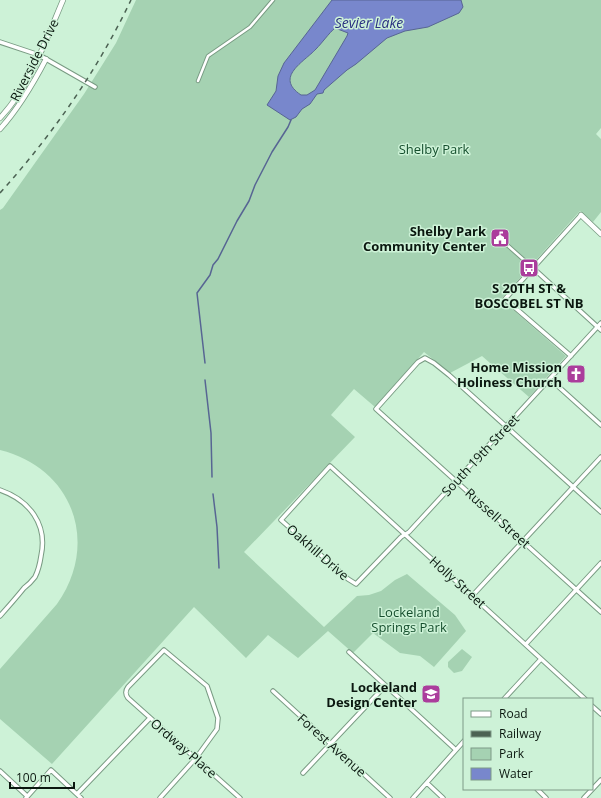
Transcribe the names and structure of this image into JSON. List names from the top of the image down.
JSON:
{
  "streets": {
    "street": [
      "Riverside Drive",
      "South 19th Street",
      "Russell Street",
      "Oakhill Drive",
      "Holly Street",
      "Forest Avenue",
      "Ordway Place"
    ]
  },
  "crossings": [
    ["South 19th Street", "Russell Street"],
    ["South 19th Street", "Oakhill Drive"],
    ["South 19th Street", "Holly Street"],
    ["Oakhill Drive", "Holly Street"]
  ],
  "water": ["Sevier Lake"],
  "parks": ["Shelby Park", "Lockeland Springs Park"],
  "places": {
    "public building": ["Shelby Park Community Center"],
    "bus stop": ["S 20TH ST & BOSCOBEL ST NB"],
    "church": ["Home Mission Holiness Church"],
    "school or university": ["Lockeland Design Center"]
  },
  "legend": [
    "Road",
    "Railway",
    "Park",
    "Water"
  ],
  "scale_bar": "100 m"
}
